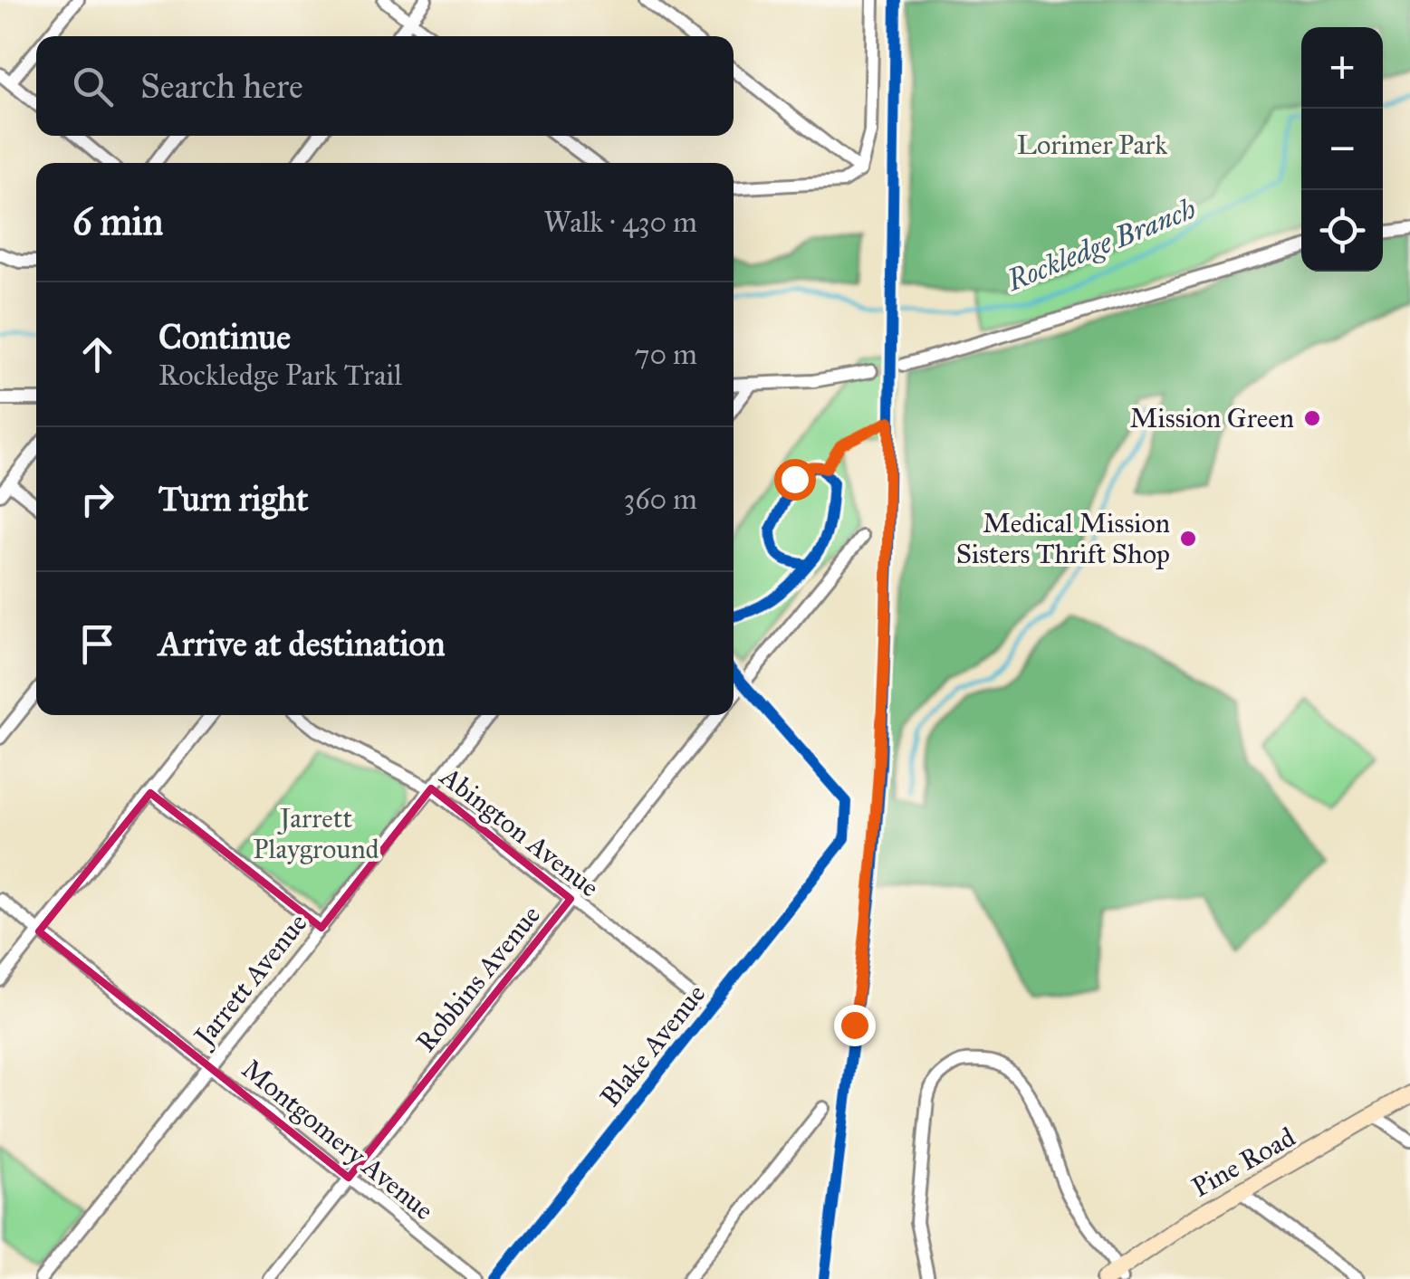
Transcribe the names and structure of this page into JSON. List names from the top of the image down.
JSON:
{
  "streets": {
    "street": [
      "Abington Avenue",
      "Robbins Avenue",
      "Jarrett Avenue",
      "Blake Avenue",
      "Montgomery Avenue",
      "Pine Road"
    ]
  },
  "crossings": [
    ["Abington Avenue", "Robbins Avenue"],
    ["Abington Avenue", "Jarrett Avenue"],
    ["Abington Avenue", "Blake Avenue"],
    ["Robbins Avenue", "Blake Avenue"],
    ["Robbins Avenue", "Montgomery Avenue"],
    ["Jarrett Avenue", "Montgomery Avenue"]
  ],
  "water": ["Rockledge Branch"],
  "parks": ["Lorimer Park", "Jarrett Playground"],
  "places": ["Mission Green", "Medical Mission Sisters Thrift Shop"],
  "page": {
    "map_buttons": ["+", "−"],
    "search": "Search here",
    "heading": ["6 min", "Walk · 430 m"],
    "list": [
      ["Continue", "Rockledge Park Trail", "70 m"],
      ["Turn right", "360 m"],
      "Arrive at destination"
    ]
  }
}
